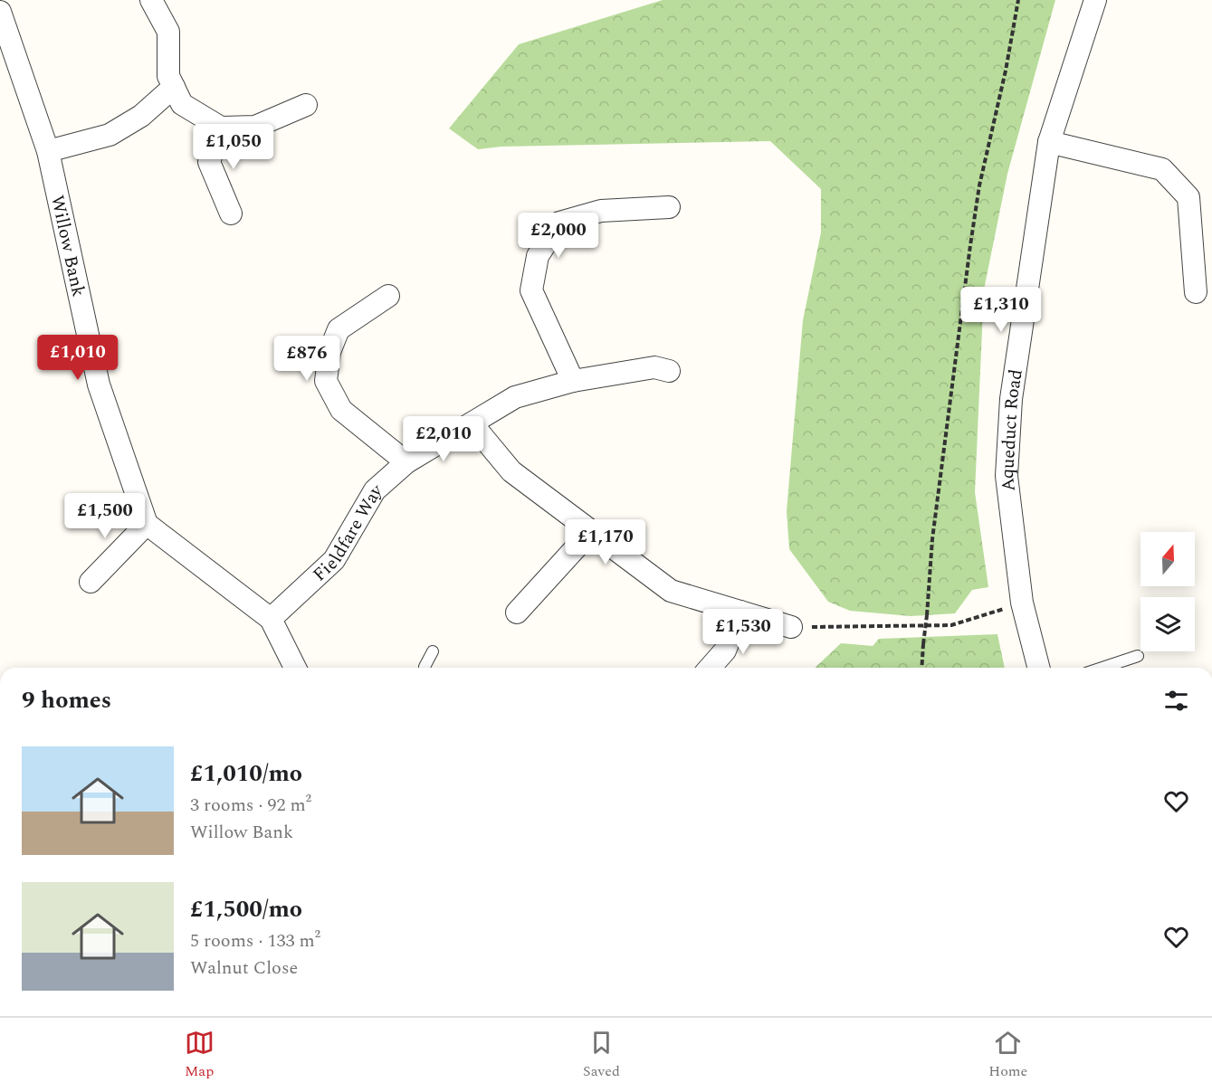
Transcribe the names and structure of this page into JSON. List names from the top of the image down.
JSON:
{
  "streets": {
    "street": ["Willow Bank", "Aqueduct Road", "Fieldfare Way"]
  },
  "north": "top",
  "page": {
    "price": [
      "£1,050",
      "£2,000",
      "£1,310",
      "£1,010",
      "£876",
      "£2,010",
      "£1,500",
      "£1,170",
      "£1,530"
    ],
    "heading": "9 homes",
    "list": [
      {
        "name": "£1,010/mo",
        "note": "3 rooms · 92 m² · Willow Bank"
      },
      {
        "name": "£1,500/mo",
        "note": "5 rooms · 133 m² · Walnut Close"
      }
    ],
    "tabs": ["Map", "Saved", "Home"]
  }
}
